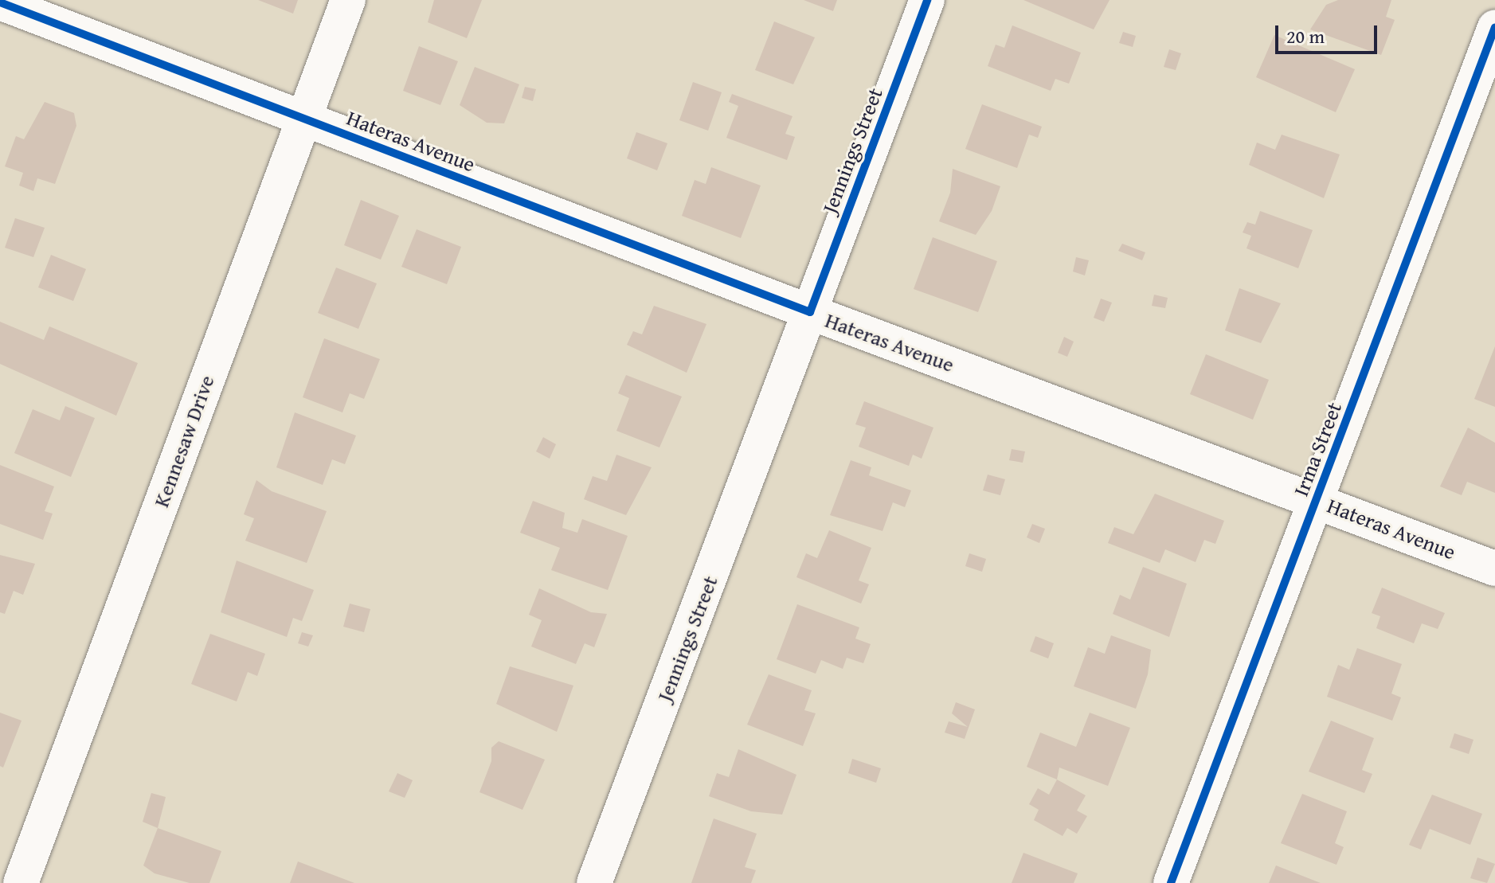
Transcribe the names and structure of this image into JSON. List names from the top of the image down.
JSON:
{
  "streets": {
    "street": [
      "Hateras Avenue",
      "Jennings Street",
      "Kennesaw Drive",
      "Irma Street"
    ]
  },
  "crossings": [
    ["Hateras Avenue", "Jennings Street"],
    ["Hateras Avenue", "Kennesaw Drive"],
    ["Hateras Avenue", "Irma Street"]
  ],
  "scale_bar": "20 m"
}
